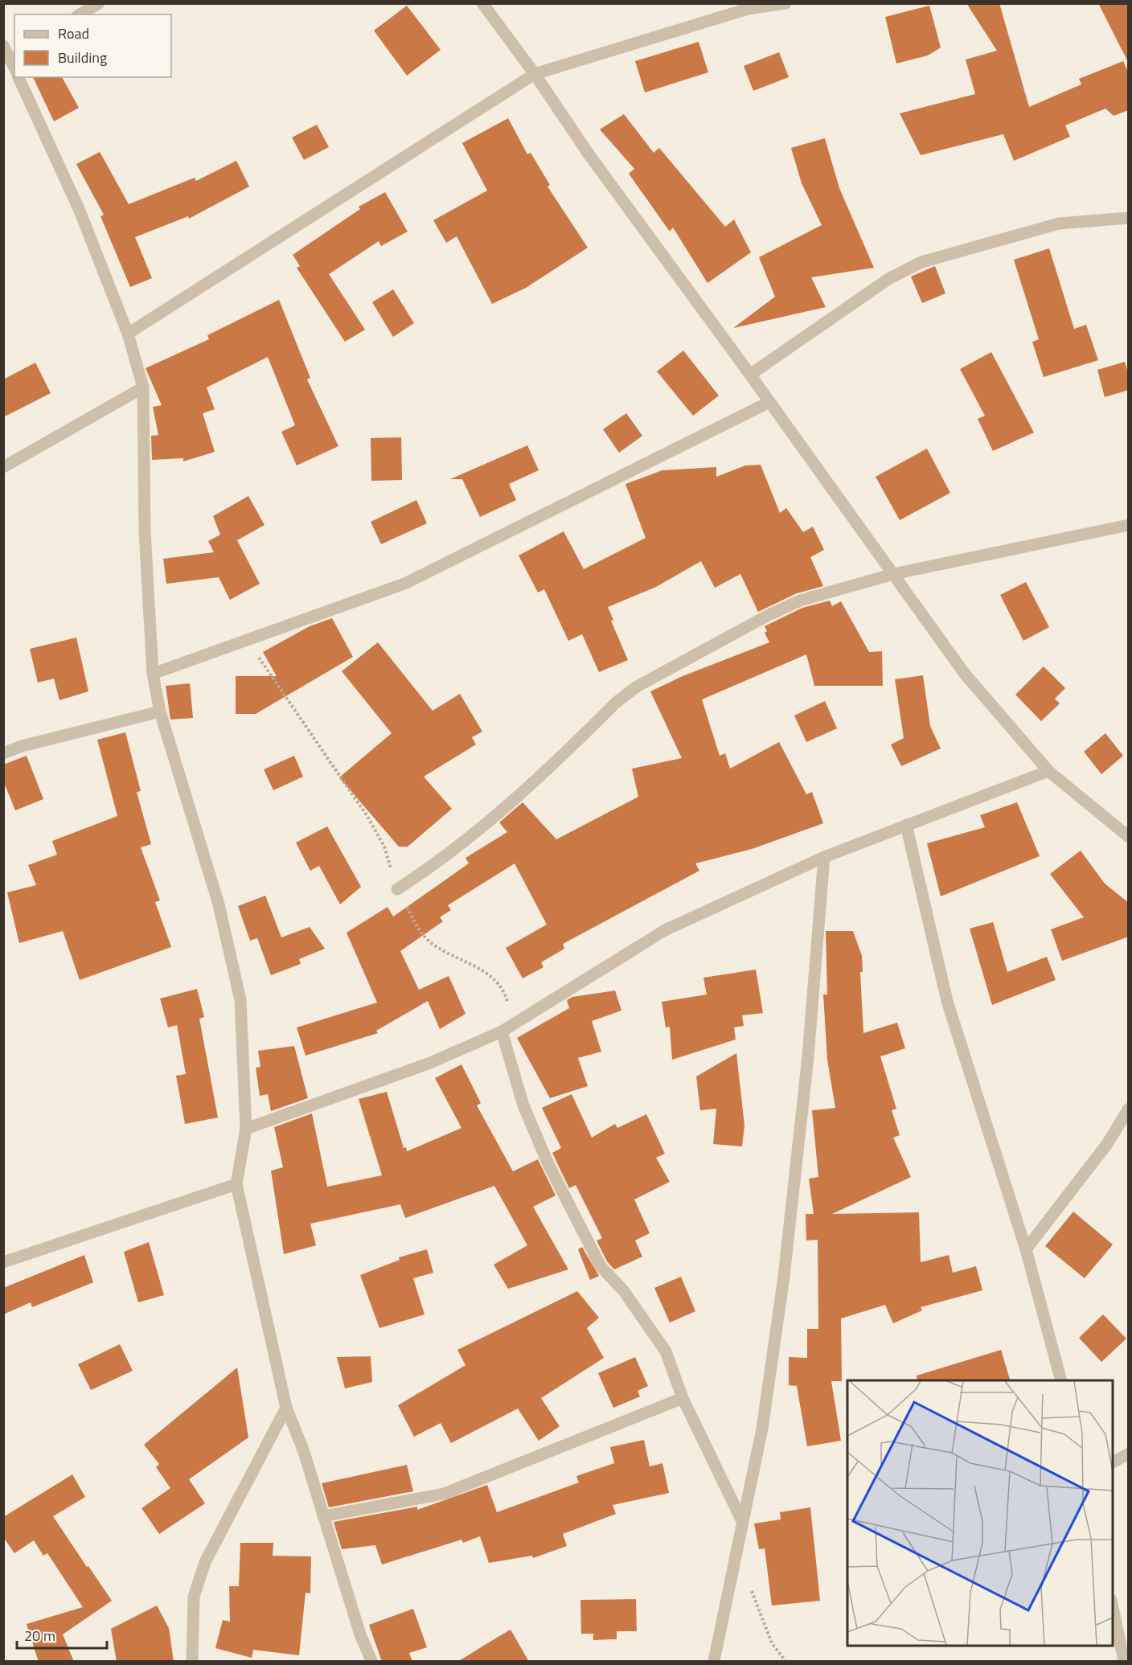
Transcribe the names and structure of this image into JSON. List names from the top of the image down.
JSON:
{
  "legend": ["Road", "Building"],
  "scale_bar": "20 m"
}
